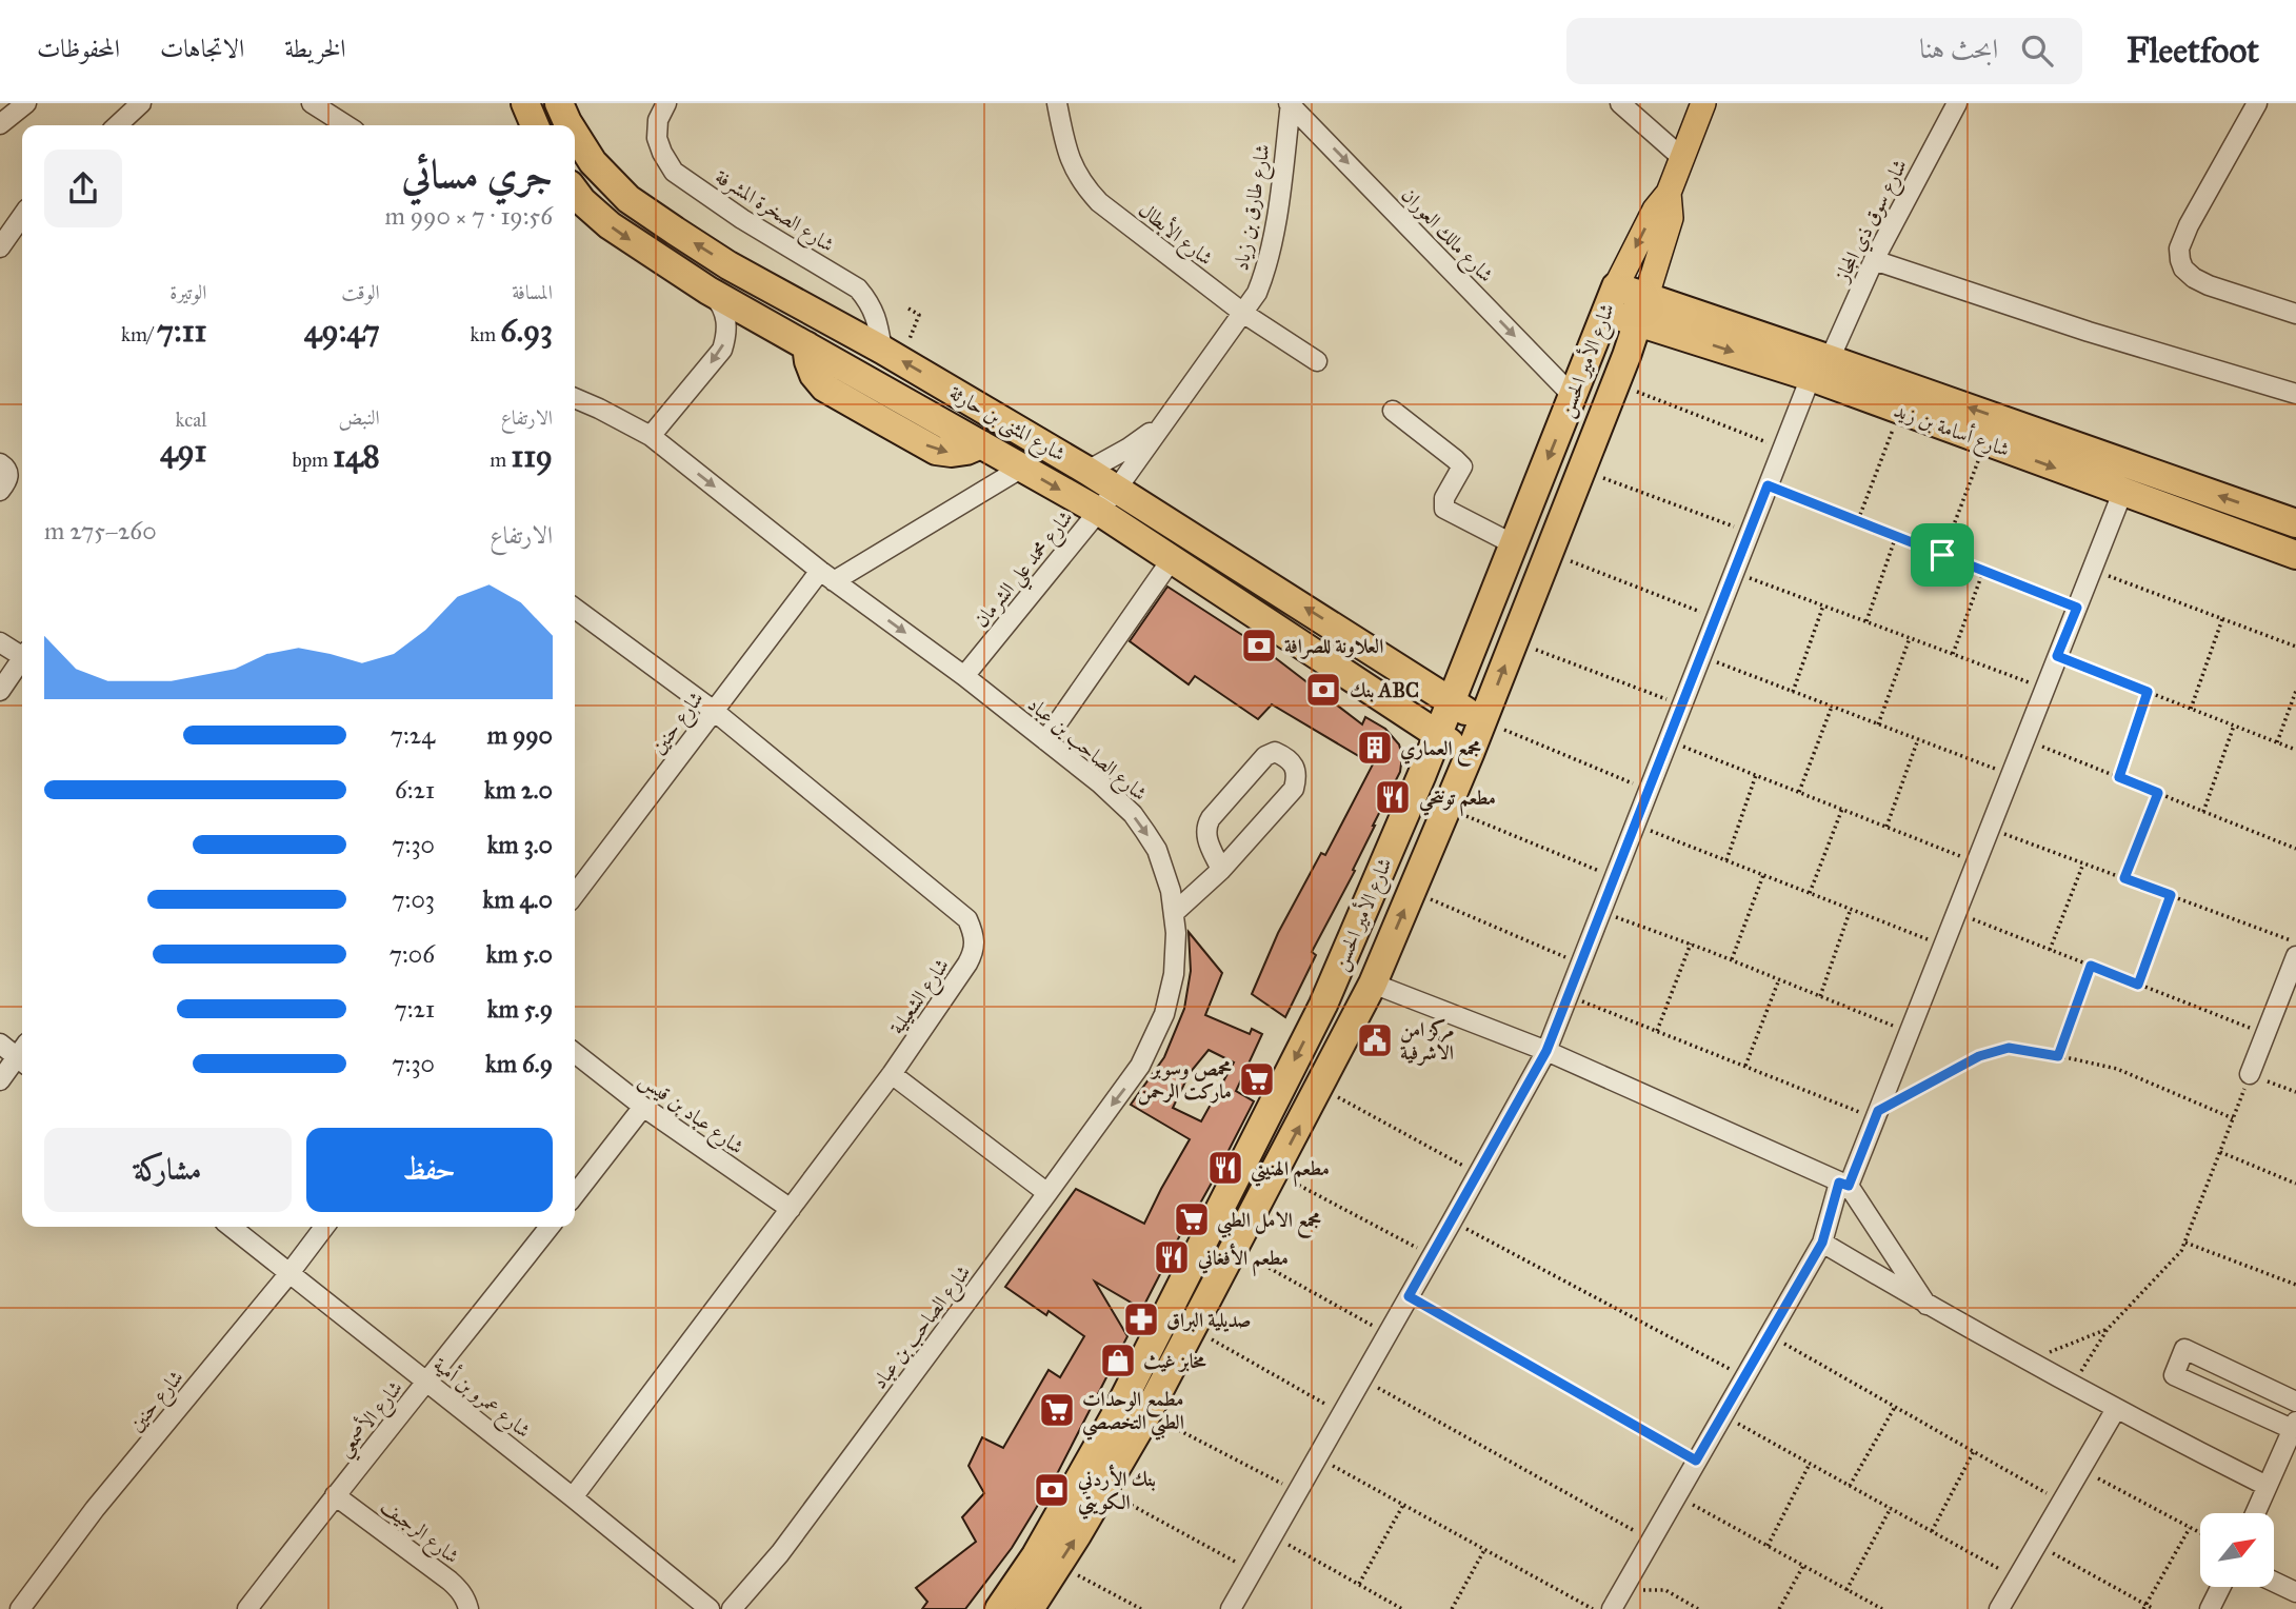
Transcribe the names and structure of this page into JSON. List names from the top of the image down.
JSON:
{
  "streets": {
    "highway": ["شارع الأمير الحسن", "شارع المثنى بن حارثة", "شارع أسامة بن زيد"],
    "street": [
      "شارع طارق بن زياد",
      "شارع الصخرة المشرفة",
      "شارع سوق ذي المجاز",
      "شارع الأبطال",
      "شارع مالك العوران",
      "شارع محمد علي الشرمان",
      "شارع حنين",
      "شارع الصاحب بن عباد",
      "شارع الشعيلية",
      "شارع عباد بن قيس",
      "شارع عمرو بن أمية",
      "شارع الأصمعي",
      "شارع الرجيف"
    ]
  },
  "crossings": [
    ["شارع طارق بن زياد", "شارع الأبطال"],
    ["شارع طارق بن زياد", "شارع مالك العوران"],
    ["شارع طارق بن زياد", "شارع المثنى بن حارثة"],
    ["شارع طارق بن زياد", "شارع محمد علي الشرمان"],
    ["شارع الصخرة المشرفة", "شارع المثنى بن حارثة"],
    ["شارع سوق ذي المجاز", "شارع أسامة بن زيد"],
    ["شارع مالك العوران", "شارع الأمير الحسن"],
    ["شارع الأمير الحسن", "شارع المثنى بن حارثة"],
    ["شارع الأمير الحسن", "شارع أسامة بن زيد"],
    ["شارع المثنى بن حارثة", "شارع محمد علي الشرمان"],
    ["شارع محمد علي الشرمان", "شارع الصاحب بن عباد"],
    ["شارع حنين", "شارع الصاحب بن عباد"],
    ["شارع حنين", "شارع الشعيلية"],
    ["شارع حنين", "شارع عمرو بن أمية"],
    ["شارع الشعيلية", "شارع عباد بن قيس"],
    ["شارع الشعيلية", "شارع عمرو بن أمية"],
    ["شارع عمرو بن أمية", "شارع الأصمعي"],
    ["شارع الأصمعي", "شارع الرجيف"]
  ],
  "one_way": ["شارع مالك العوران", "شارع الصاحب بن عباد"],
  "places": {
    "bank": ["العلاونة للصرافة", "بنك ABC", "بنك الأردني الكويتي"],
    "building": ["مجمع العماري"],
    "restaurant": ["مطعم تونتحي", "مطعم الهنيني", "مطعم الأفغاني"],
    "public building": ["مركز امن الاشرفية"],
    "supermarket": ["محمص وسوبر ماركت الرحمن", "مجمع الامل الطبي", "مطمع الوحدات الطبي التخصصي"],
    "pharmacy": ["صديلية البراق"],
    "shop": ["مخابز غيث"]
  },
  "north": "top right",
  "page": {
    "header": "Fleetfoot",
    "search": "ابحث هنا",
    "nav": ["الخريطة", "الاتجاهات", "المحفوظات"],
    "heading": ["جري مسائي", "19:56 · 7 × 990 m"],
    "stats": [
      ["المسافة", "6.93 km"],
      ["الوقت", "49:47"],
      ["الوتيرة", "7:11 /km"],
      ["الارتفاع", "119 m"],
      ["النبض", "148 bpm"],
      ["kcal", "491"]
    ],
    "chart": ["الارتفاع", "260–275 m"],
    "list": [
      {
        "name": "990 m",
        "note": "7:24"
      },
      {
        "name": "2.0 km",
        "note": "6:21"
      },
      {
        "name": "3.0 km",
        "note": "7:30"
      },
      {
        "name": "4.0 km",
        "note": "7:03"
      },
      {
        "name": "5.0 km",
        "note": "7:06"
      },
      {
        "name": "5.9 km",
        "note": "7:21"
      },
      {
        "name": "6.9 km",
        "note": "7:30"
      }
    ],
    "buttons": ["حفظ", "مشاركة"]
  }
}
